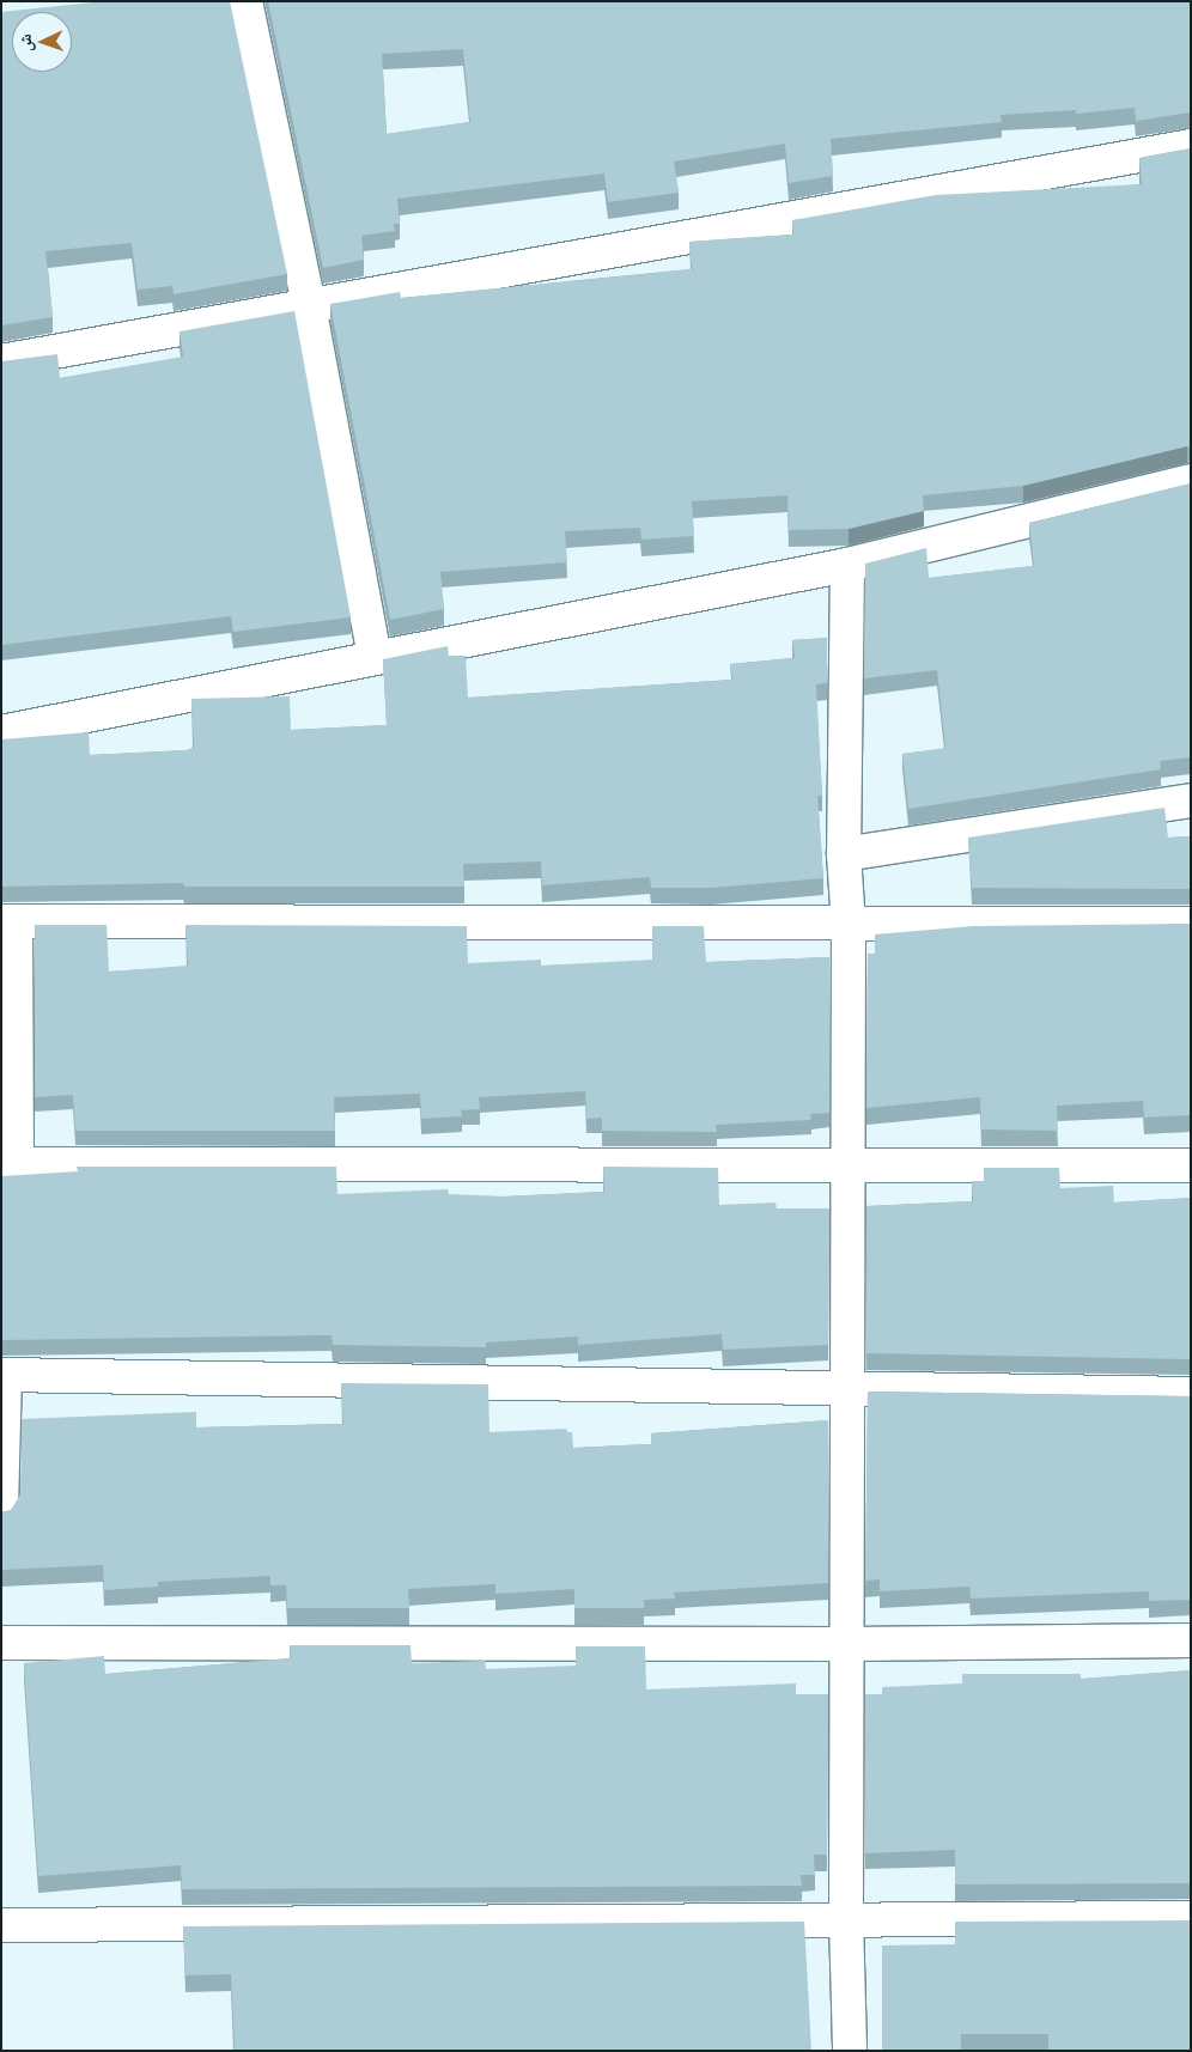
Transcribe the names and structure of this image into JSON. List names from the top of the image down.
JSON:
{
  "north": "left"
}
